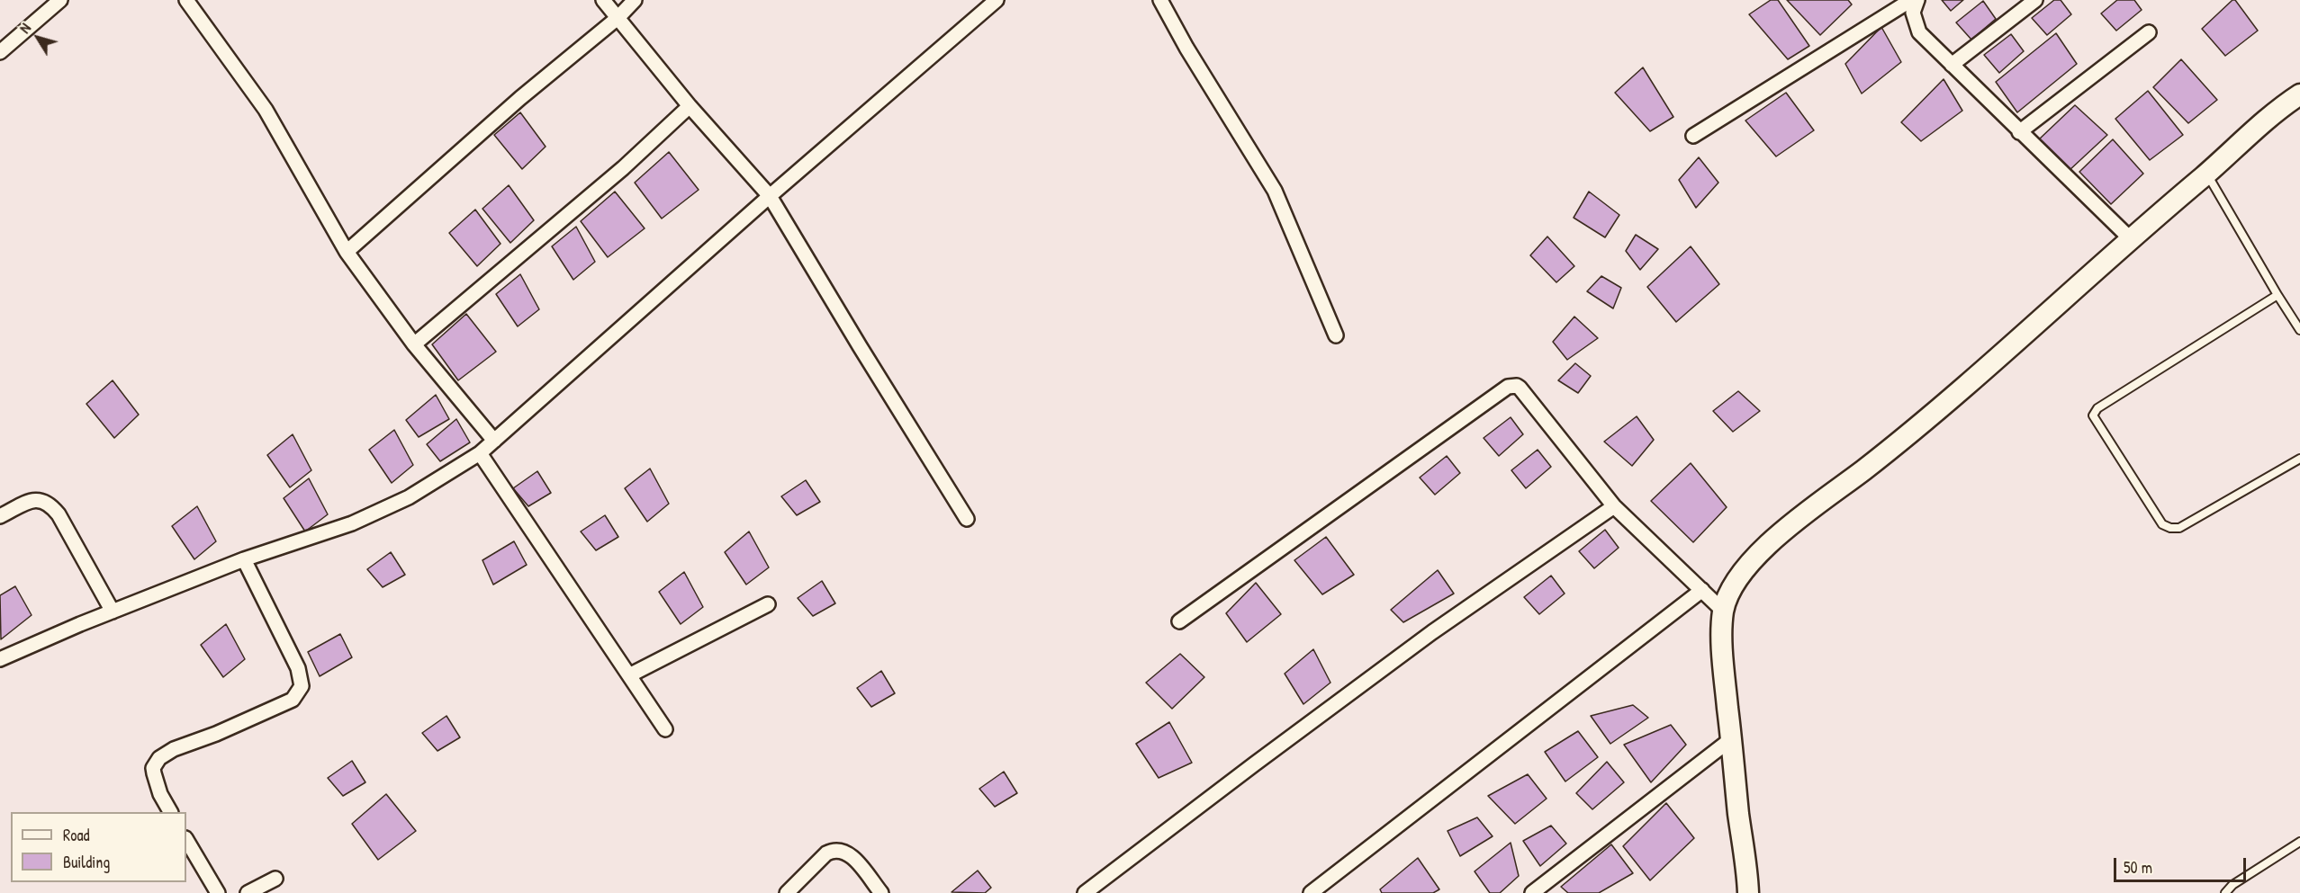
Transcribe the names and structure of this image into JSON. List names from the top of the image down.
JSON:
{
  "legend": ["Road", "Building"],
  "scale_bar": "50 m",
  "north": "top left"
}
